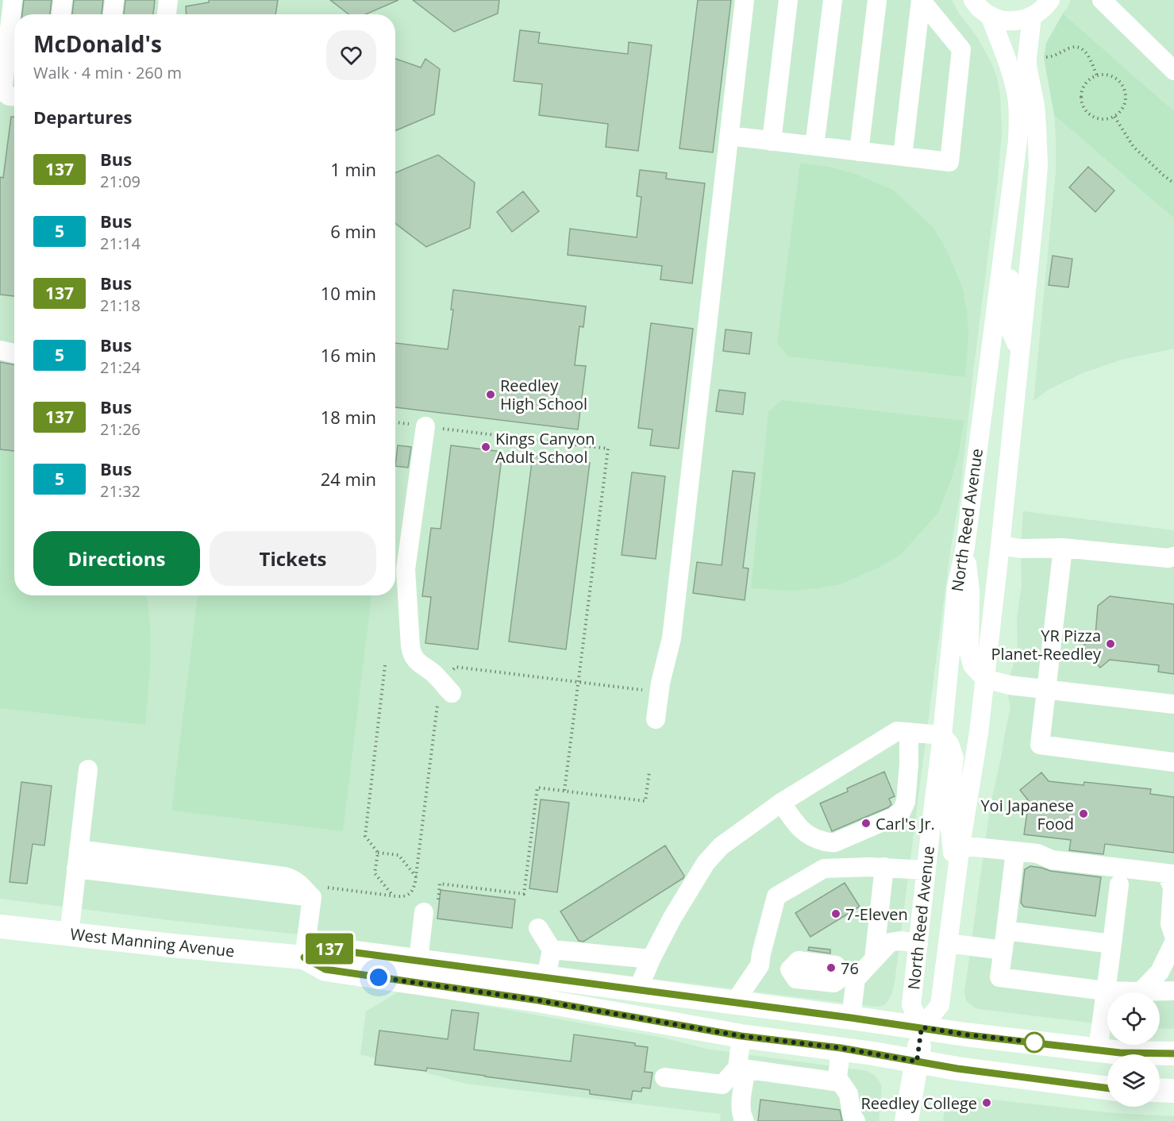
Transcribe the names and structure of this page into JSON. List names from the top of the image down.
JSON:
{
  "streets": {
    "main road": ["West Manning Avenue"],
    "street": ["North Reed Avenue"]
  },
  "crossings": [
    ["North Reed Avenue", "West Manning Avenue"]
  ],
  "places": [
    "Reedley High School",
    "Kings Canyon Adult School",
    "YR Pizza Planet-Reedley",
    "Yoi Japanese Food",
    "Carl's Jr.",
    "7-Eleven",
    "76",
    "Reedley College"
  ],
  "lines": ["bus line 137"],
  "page": {
    "on_map": "137",
    "heading": [
      ["McDonald's", "Walk · 4 min · 260 m"],
      "Departures"
    ],
    "list": [
      {
        "mark": "137",
        "name": "Bus",
        "note": "21:09",
        "value": "1 min"
      },
      {
        "mark": "5",
        "name": "Bus",
        "note": "21:14",
        "value": "6 min"
      },
      {
        "mark": "137",
        "name": "Bus",
        "note": "21:18",
        "value": "10 min"
      },
      {
        "mark": "5",
        "name": "Bus",
        "note": "21:24",
        "value": "16 min"
      },
      {
        "mark": "137",
        "name": "Bus",
        "note": "21:26",
        "value": "18 min"
      },
      {
        "mark": "5",
        "name": "Bus",
        "note": "21:32",
        "value": "24 min"
      }
    ],
    "buttons": ["Directions", "Tickets"]
  }
}
